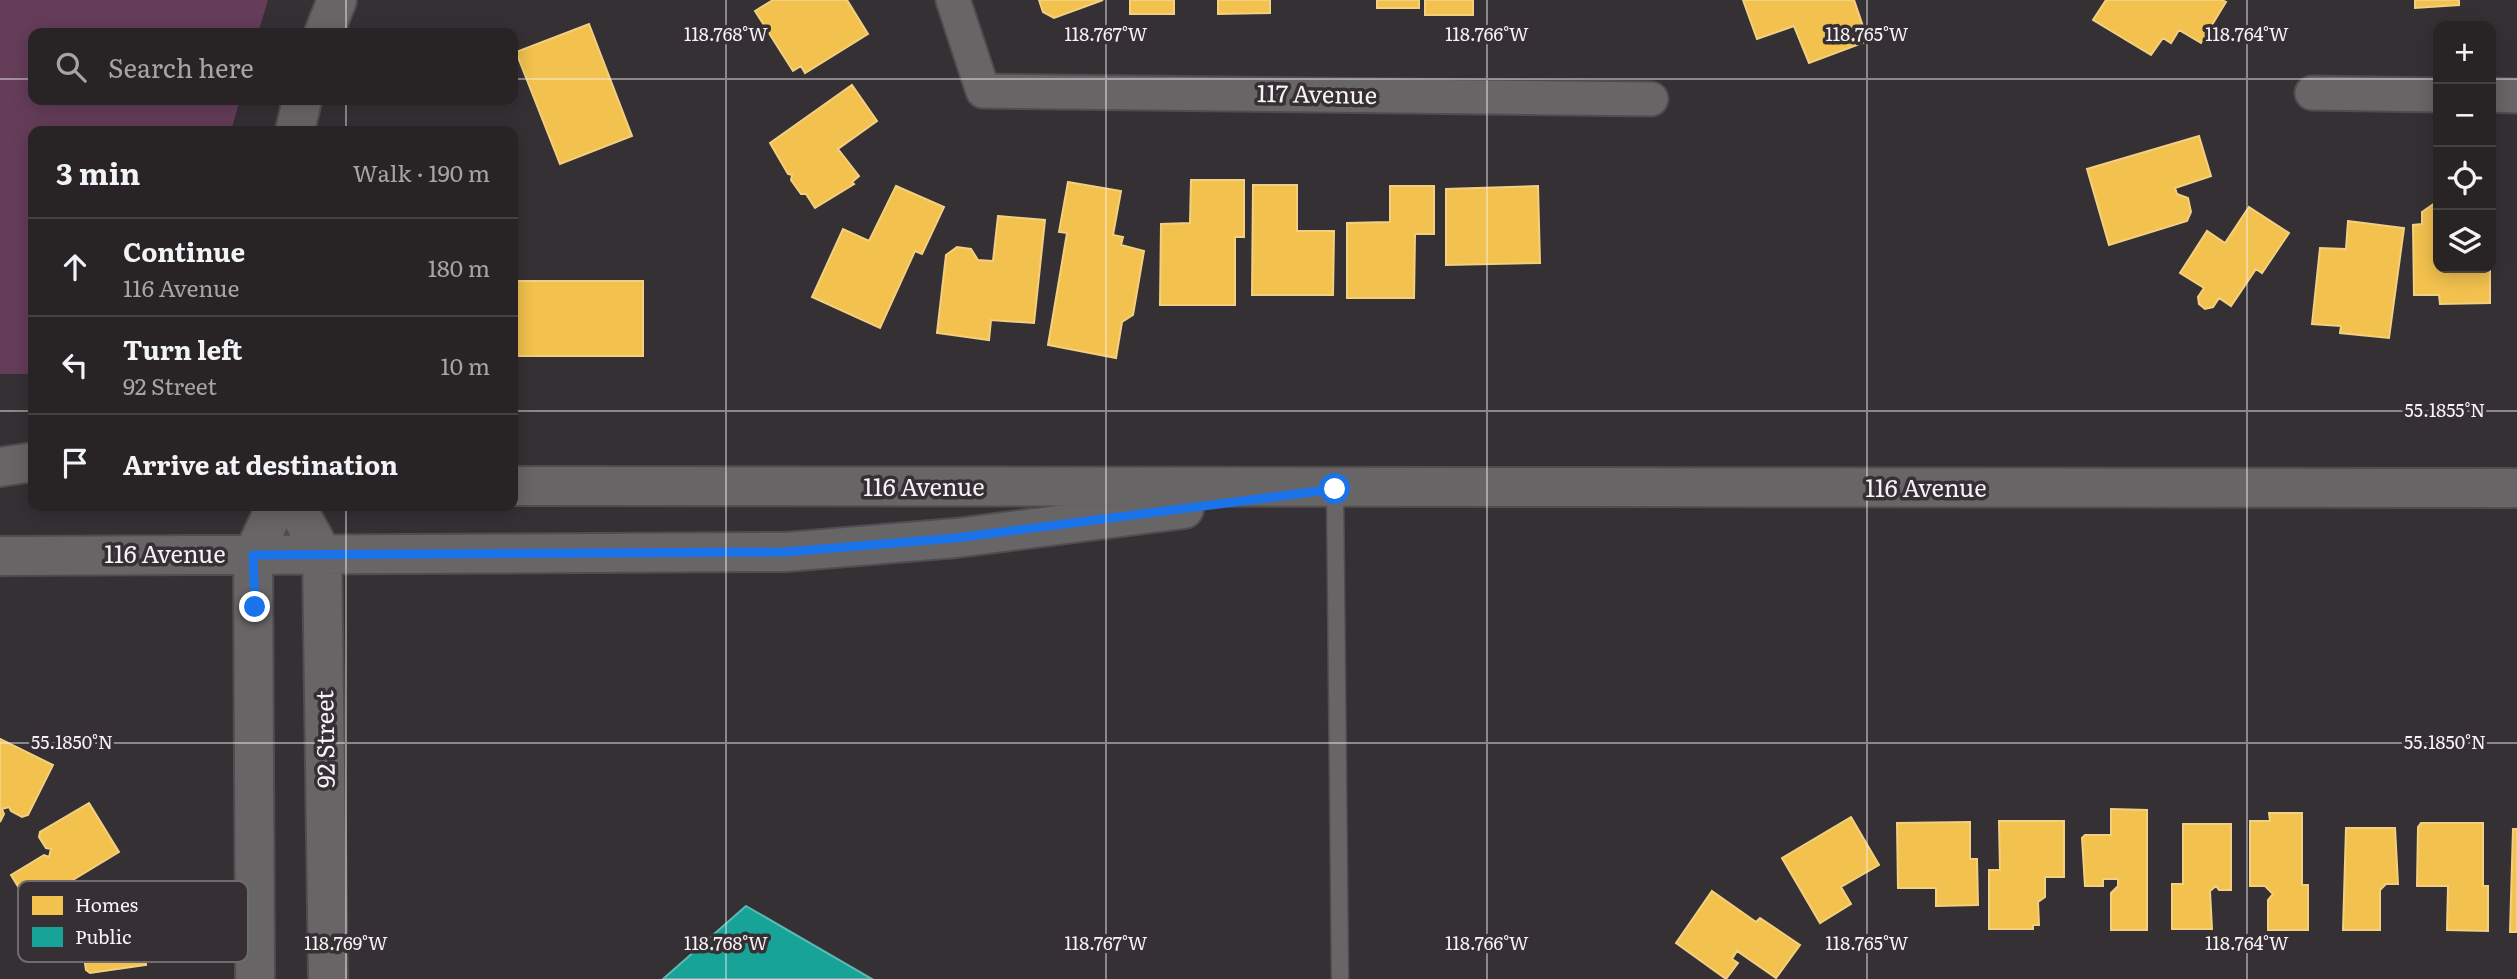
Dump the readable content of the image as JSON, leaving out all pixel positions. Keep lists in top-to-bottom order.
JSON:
{
  "streets": {
    "main road": ["116 Avenue", "92 Street"],
    "street": ["117 Avenue"]
  },
  "crossings": [
    ["116 Avenue", "92 Street"]
  ],
  "legend": ["Homes", "Public"],
  "page": {
    "map_buttons": ["+", "−"],
    "search": "Search here",
    "heading": ["3 min", "Walk · 190 m"],
    "list": [
      ["Continue", "116 Avenue", "180 m"],
      ["Turn left", "92 Street", "10 m"],
      "Arrive at destination"
    ]
  },
  "coordinates": [
    "118.768°W",
    "118.767°W",
    "118.766°W",
    "118.765°W",
    "118.764°W",
    "55.1855°N",
    "55.1850°N",
    "118.769°W"
  ]
}
